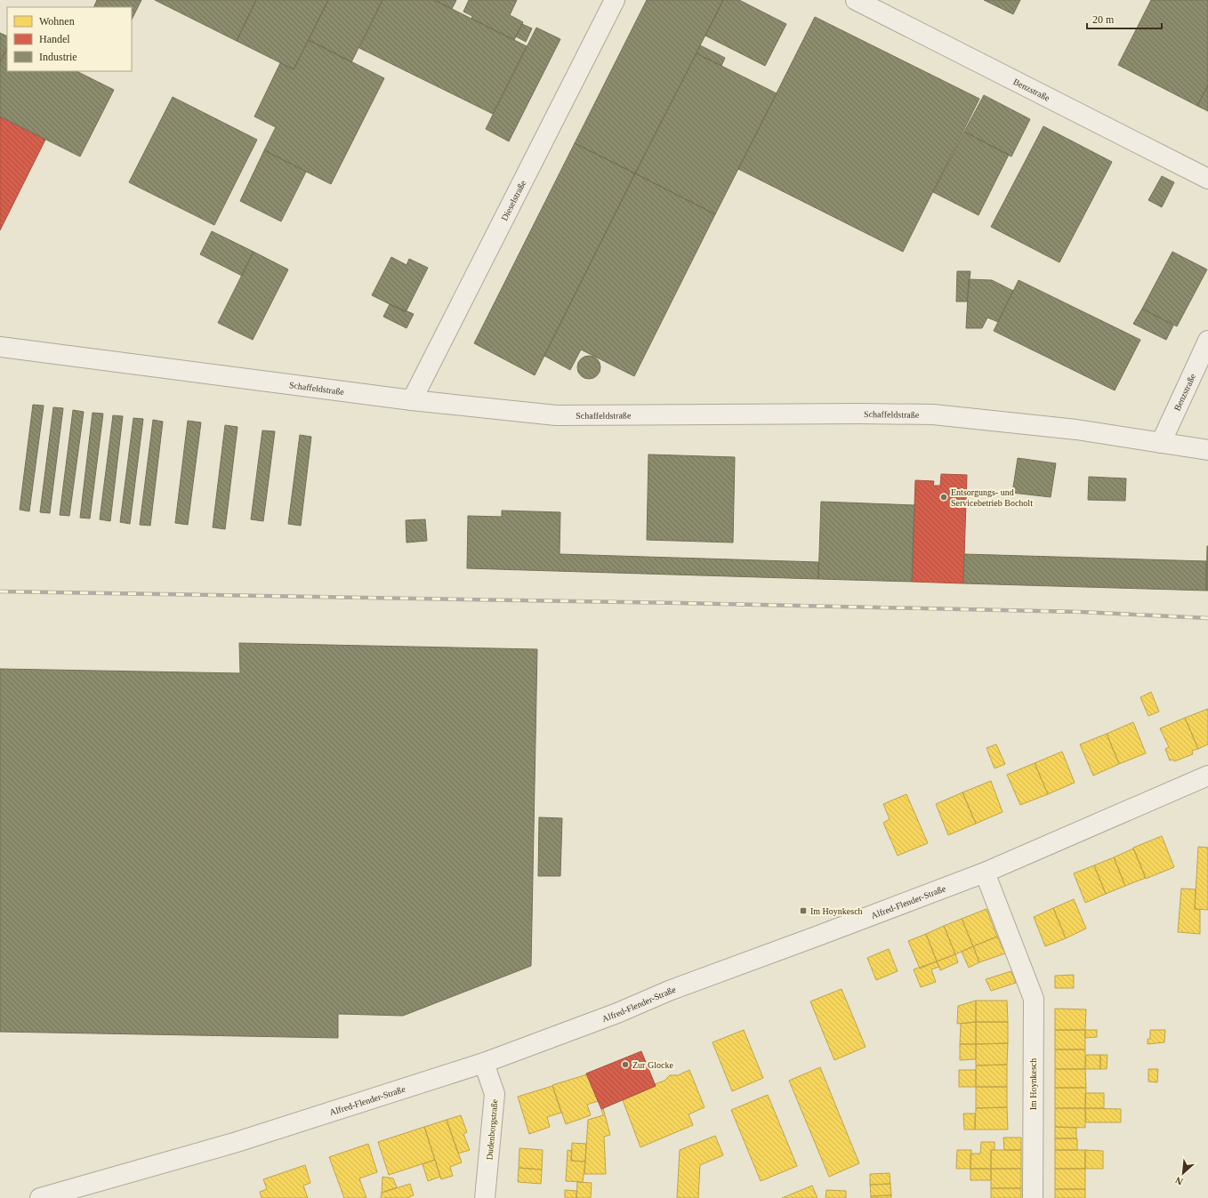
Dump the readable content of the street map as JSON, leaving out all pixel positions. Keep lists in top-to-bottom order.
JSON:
{
  "streets": {
    "street": [
      "Benzstraße",
      "Dieselstraße",
      "Schaffeldstraße",
      "Alfred-Flender-Straße",
      "Im Hoynkesch",
      "Dudenborgstraße"
    ]
  },
  "crossings": [
    ["Benzstraße", "Schaffeldstraße"],
    ["Dieselstraße", "Schaffeldstraße"],
    ["Alfred-Flender-Straße", "Im Hoynkesch"],
    ["Alfred-Flender-Straße", "Dudenborgstraße"]
  ],
  "places": {
    "other": ["Entsorgungs- und Servicebetrieb Bocholt", "Zur Glocke"],
    "transit": ["Im Hoynkesch"]
  },
  "legend": ["Wohnen", "Handel", "Industrie"],
  "scale_bar": "20 m",
  "north": "bottom left"
}
